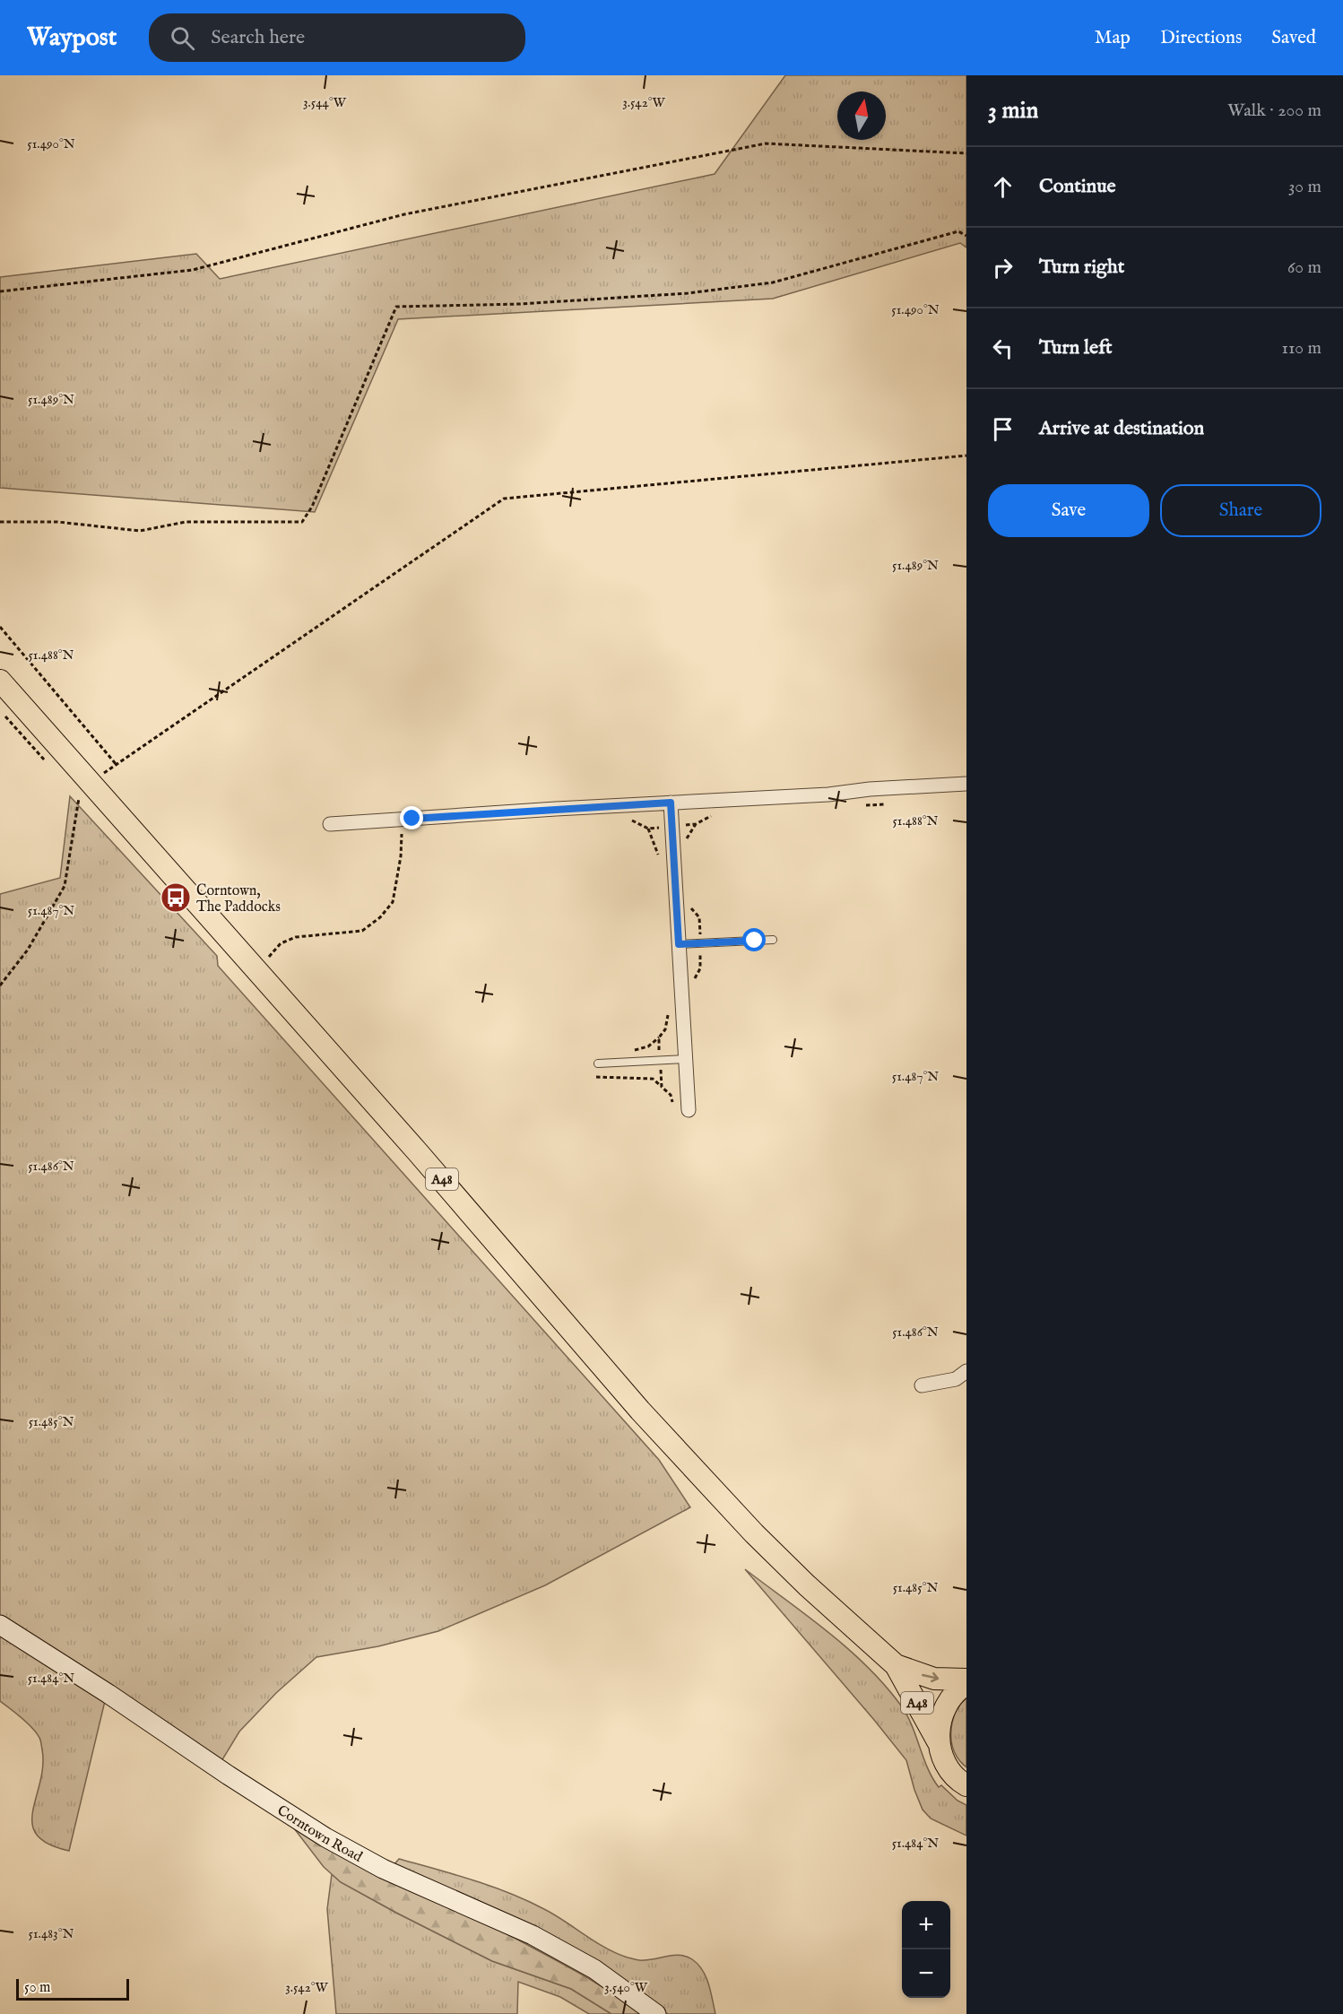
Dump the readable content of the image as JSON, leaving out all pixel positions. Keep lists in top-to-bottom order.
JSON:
{
  "streets": {
    "main road": ["A48", "Corntown Road"]
  },
  "places": {
    "bus stop": ["Corntown, The Paddocks"]
  },
  "scale_bar": "50 m",
  "north": "top",
  "page": {
    "header": "Waypost",
    "search": "Search here",
    "nav": ["Map", "Directions", "Saved"],
    "heading": ["3 min", "Walk · 200 m"],
    "list": [
      ["Continue", "30 m"],
      ["Turn right", "60 m"],
      ["Turn left", "110 m"],
      "Arrive at destination"
    ],
    "buttons": ["Save", "Share"],
    "map_buttons": ["+", "−"],
    "scale": "50 m"
  },
  "coordinates": [
    "3.544°W",
    "3.542°W",
    "51.490°N",
    "51.489°N",
    "51.488°N",
    "51.487°N",
    "51.486°N",
    "51.485°N",
    "51.484°N",
    "51.483°N",
    "3.540°W"
  ]
}
